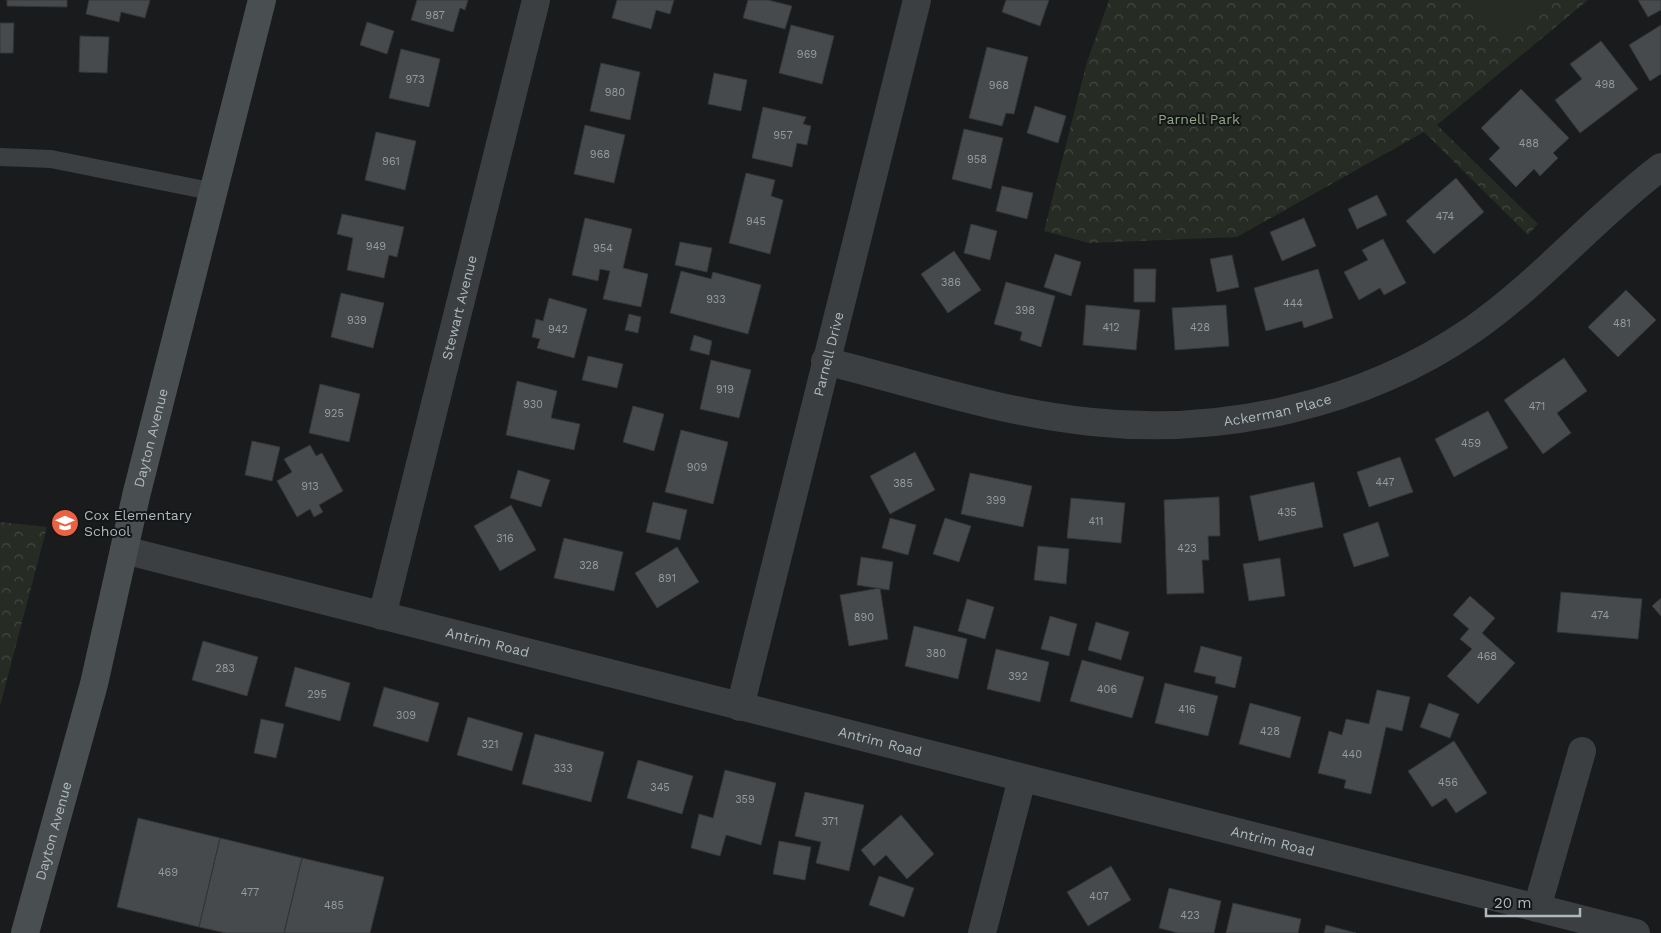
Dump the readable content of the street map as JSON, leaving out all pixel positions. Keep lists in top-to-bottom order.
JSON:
{
  "streets": {
    "main road": ["Dayton Avenue"],
    "street": [
      "Stewart Avenue",
      "Parnell Drive",
      "Ackerman Place",
      "Antrim Road"
    ]
  },
  "crossings": [
    ["Stewart Avenue", "Antrim Road"],
    ["Parnell Drive", "Ackerman Place"],
    ["Parnell Drive", "Antrim Road"],
    ["Dayton Avenue", "Antrim Road"]
  ],
  "parks": ["Parnell Park"],
  "places": {
    "school or university": ["Cox Elementary School"]
  },
  "house_numbers": [
    "987",
    "969",
    "973",
    "498",
    "968",
    "980",
    "957",
    "488",
    "968",
    "958",
    "961",
    "474",
    "945",
    "949",
    "954",
    "386",
    "933",
    "444",
    "398",
    "939",
    "481",
    "412",
    "428",
    "942",
    "919",
    "930",
    "471",
    "925",
    "459",
    "909",
    "447",
    "385",
    "913",
    "399",
    "435",
    "411",
    "316",
    "423",
    "328",
    "891",
    "474",
    "890",
    "380",
    "468",
    "283",
    "392",
    "406",
    "295",
    "416",
    "309",
    "428",
    "321",
    "440",
    "333",
    "456",
    "345",
    "359",
    "371",
    "469",
    "477",
    "407",
    "485",
    "423"
  ],
  "scale_bar": "20 m"
}
